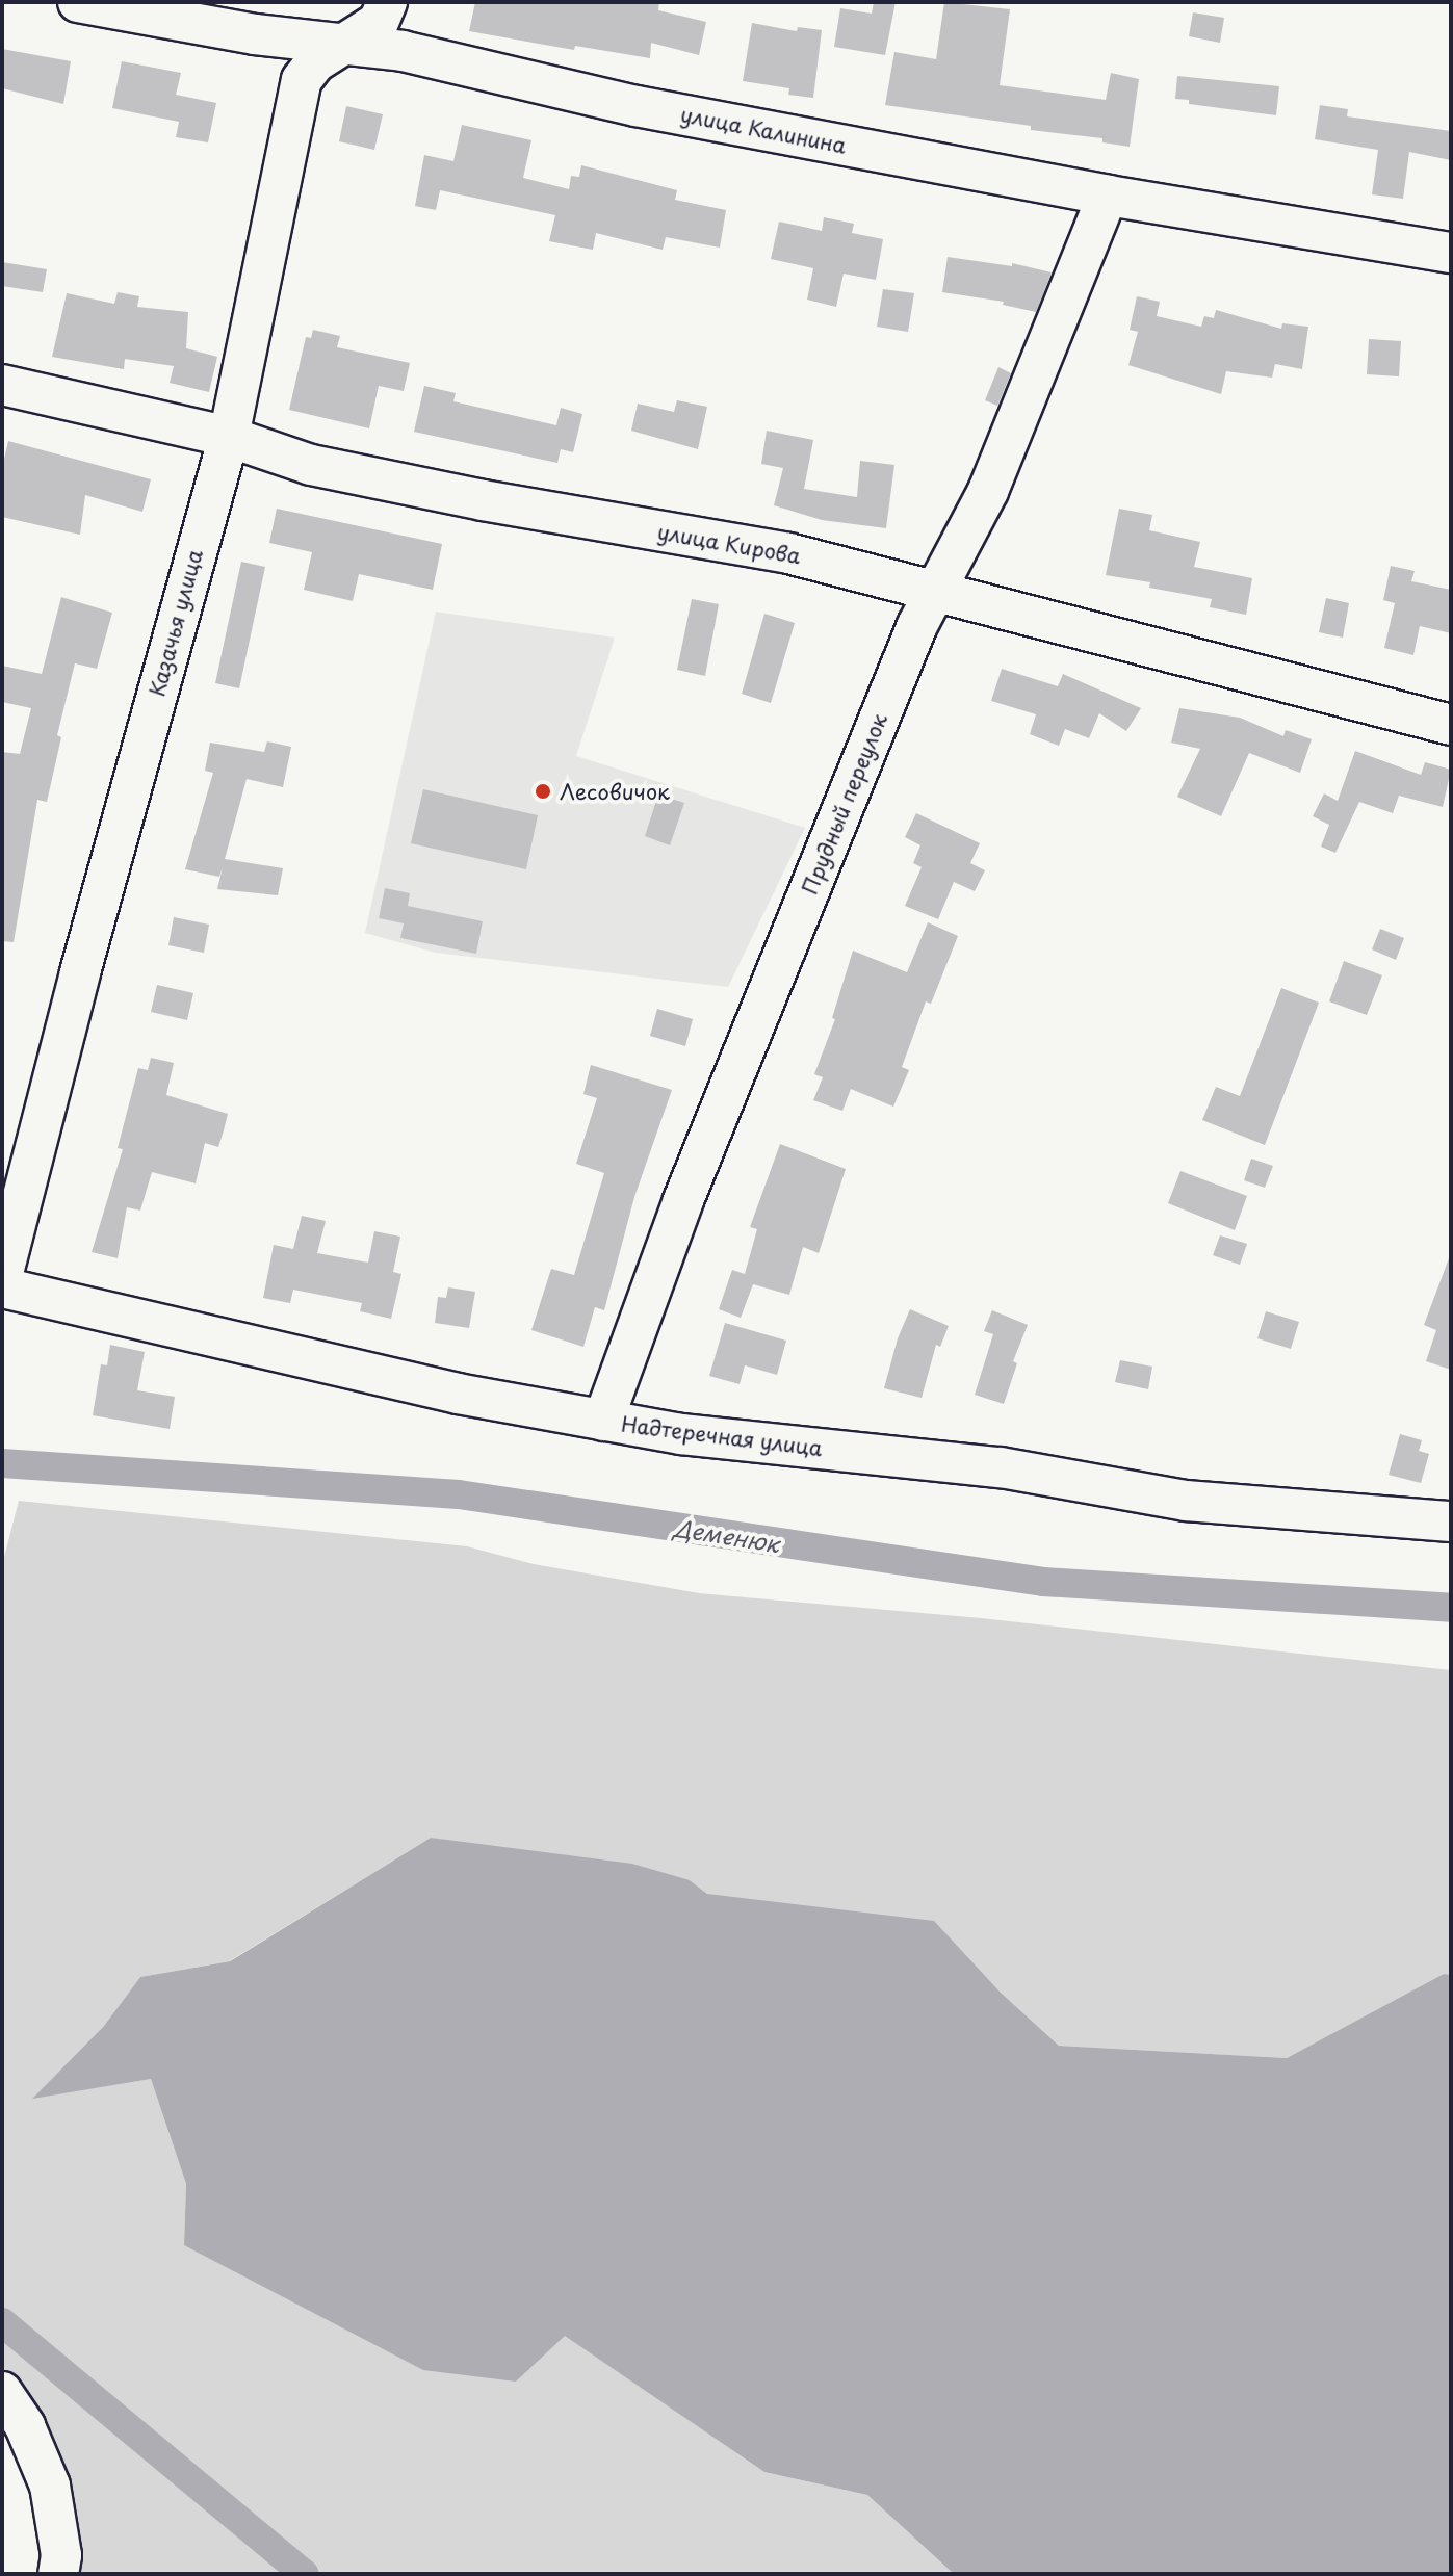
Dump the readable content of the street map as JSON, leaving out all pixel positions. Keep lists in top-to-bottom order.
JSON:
{
  "streets": {
    "street": [
      "улица Калинина",
      "улица Кирова",
      "Казачья улица",
      "Прудный переулок",
      "Надтеречная улица"
    ]
  },
  "crossings": [
    ["улица Калинина", "Казачья улица"],
    ["улица Калинина", "Прудный переулок"],
    ["улица Кирова", "Казачья улица"],
    ["улица Кирова", "Прудный переулок"],
    ["Прудный переулок", "Надтеречная улица"]
  ],
  "water": ["Деменюк"],
  "places": ["Лесовичок"]
}
